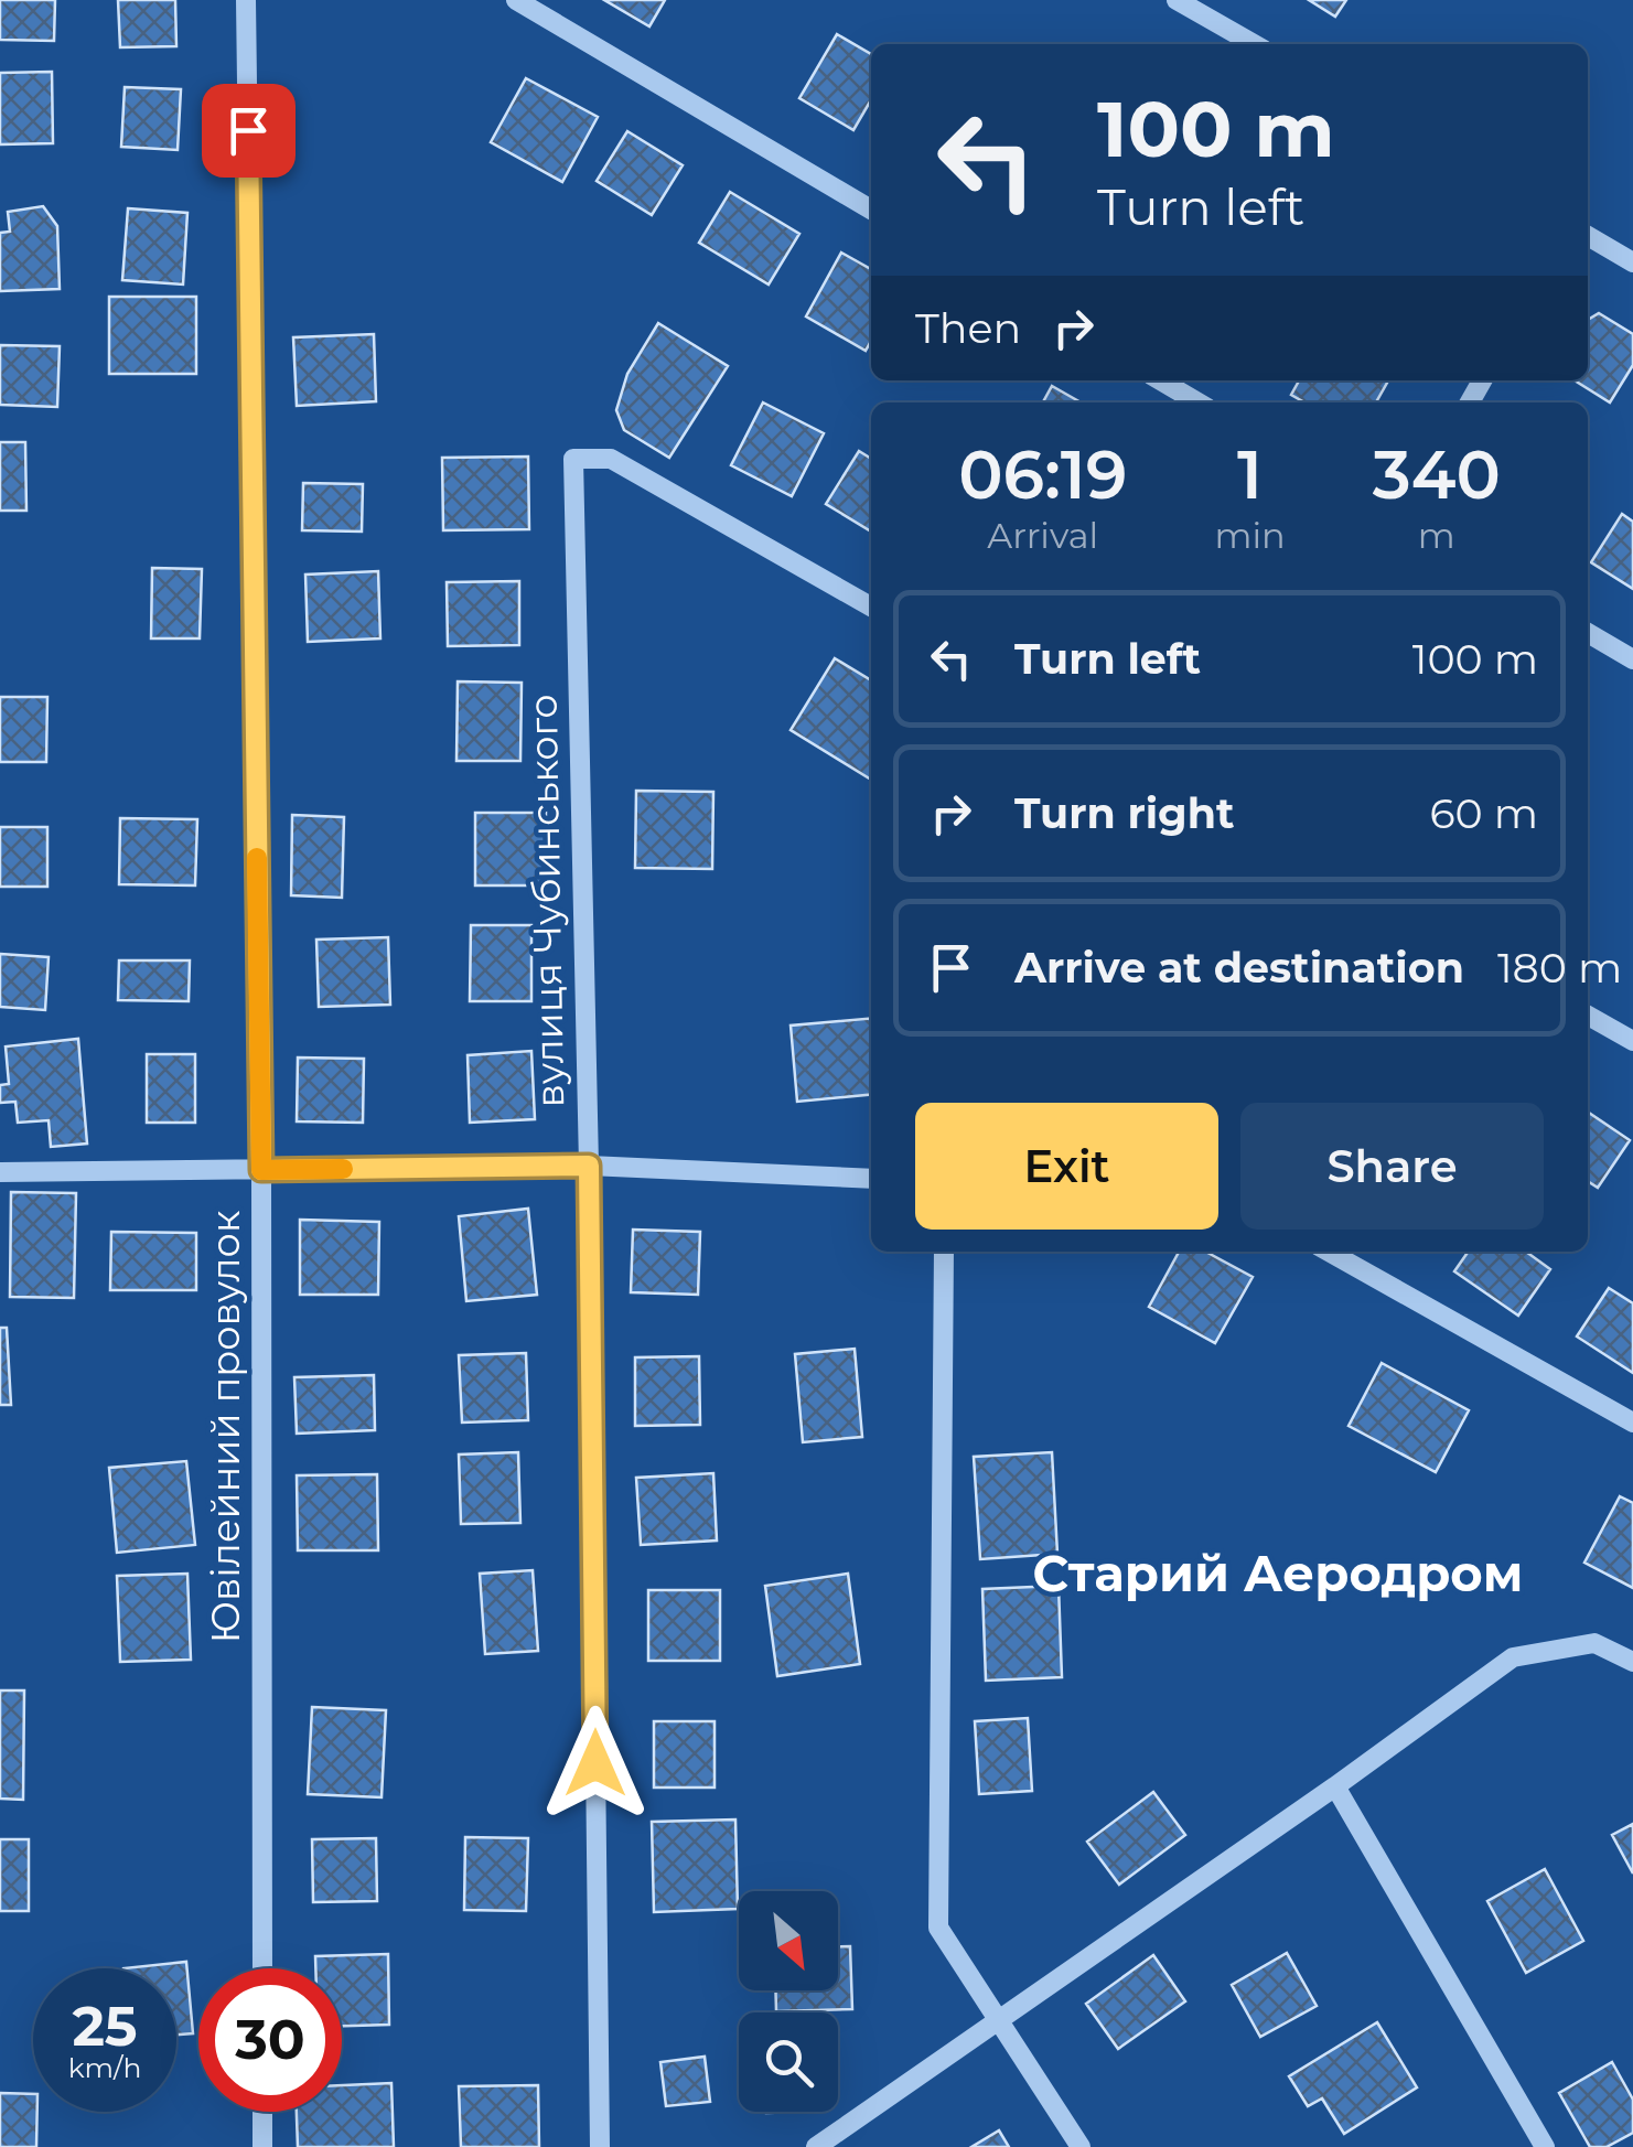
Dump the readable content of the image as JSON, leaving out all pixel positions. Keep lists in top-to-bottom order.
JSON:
{
  "streets": {
    "street": ["вулиця Чубинського", "Ювілейний провулок"]
  },
  "districts": ["Старий Аеродром"],
  "north": "bottom right",
  "page": {
    "turn": ["100 m", "Turn left"],
    "then": "Then",
    "eta": [
      "06:19",
      "Arrival",
      "1",
      "min",
      "340",
      "m"
    ],
    "list": [
      {
        "name": "Turn left",
        "value": "100 m"
      },
      {
        "name": "Turn right",
        "value": "60 m"
      },
      {
        "name": "Arrive at destination",
        "value": "180 m"
      }
    ],
    "buttons": ["Exit", "Share"],
    "speed": "25 km/h",
    "limit": "30"
  }
}
